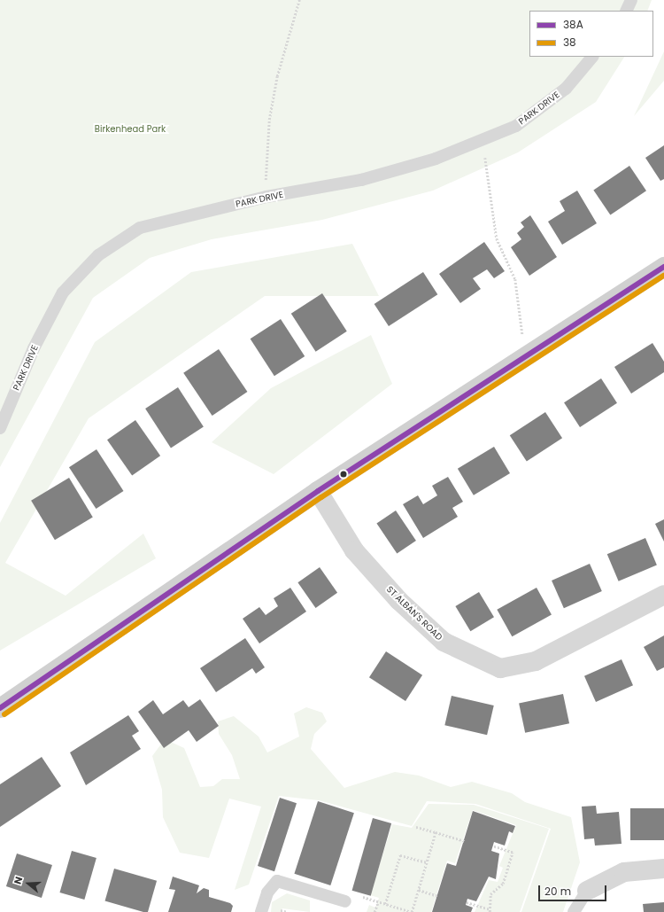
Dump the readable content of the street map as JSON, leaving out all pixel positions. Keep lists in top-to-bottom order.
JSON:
{
  "streets": {
    "street": ["ST ALBAN'S ROAD"],
    "lane": ["PARK DRIVE"]
  },
  "parks": ["Birkenhead Park"],
  "lines": ["transit line 38A", "transit line 38"],
  "legend": ["38A", "38"],
  "scale_bar": "20 m",
  "north": "left"
}
